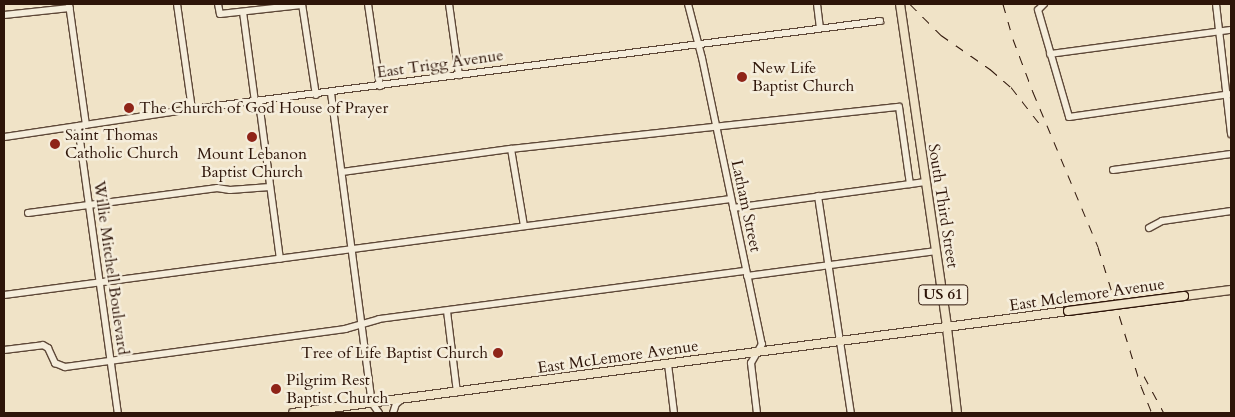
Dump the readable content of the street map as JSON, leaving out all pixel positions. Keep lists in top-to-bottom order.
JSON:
{
  "streets": {
    "main road": [
      "South Third Street",
      "US 61",
      "East Mclemore Avenue",
      "East McLemore Avenue"
    ],
    "street": ["East Trigg Avenue", "Latham Street", "Willie Mitchell Boulevard"]
  },
  "crossings": [
    ["East Trigg Avenue", "Latham Street"],
    ["East Trigg Avenue", "Willie Mitchell Boulevard"],
    ["Latham Street", "East McLemore Avenue"],
    ["South Third Street", "East Mclemore Avenue"],
    ["South Third Street", "East McLemore Avenue"],
    ["East Mclemore Avenue", "East McLemore Avenue"]
  ],
  "places": [
    "New Life Baptist Church",
    "The Church of God House of Prayer",
    "Mount Lebanon Baptist Church",
    "Saint Thomas Catholic Church",
    "Tree of Life Baptist Church",
    "Pilgrim Rest Baptist Church"
  ]
}
